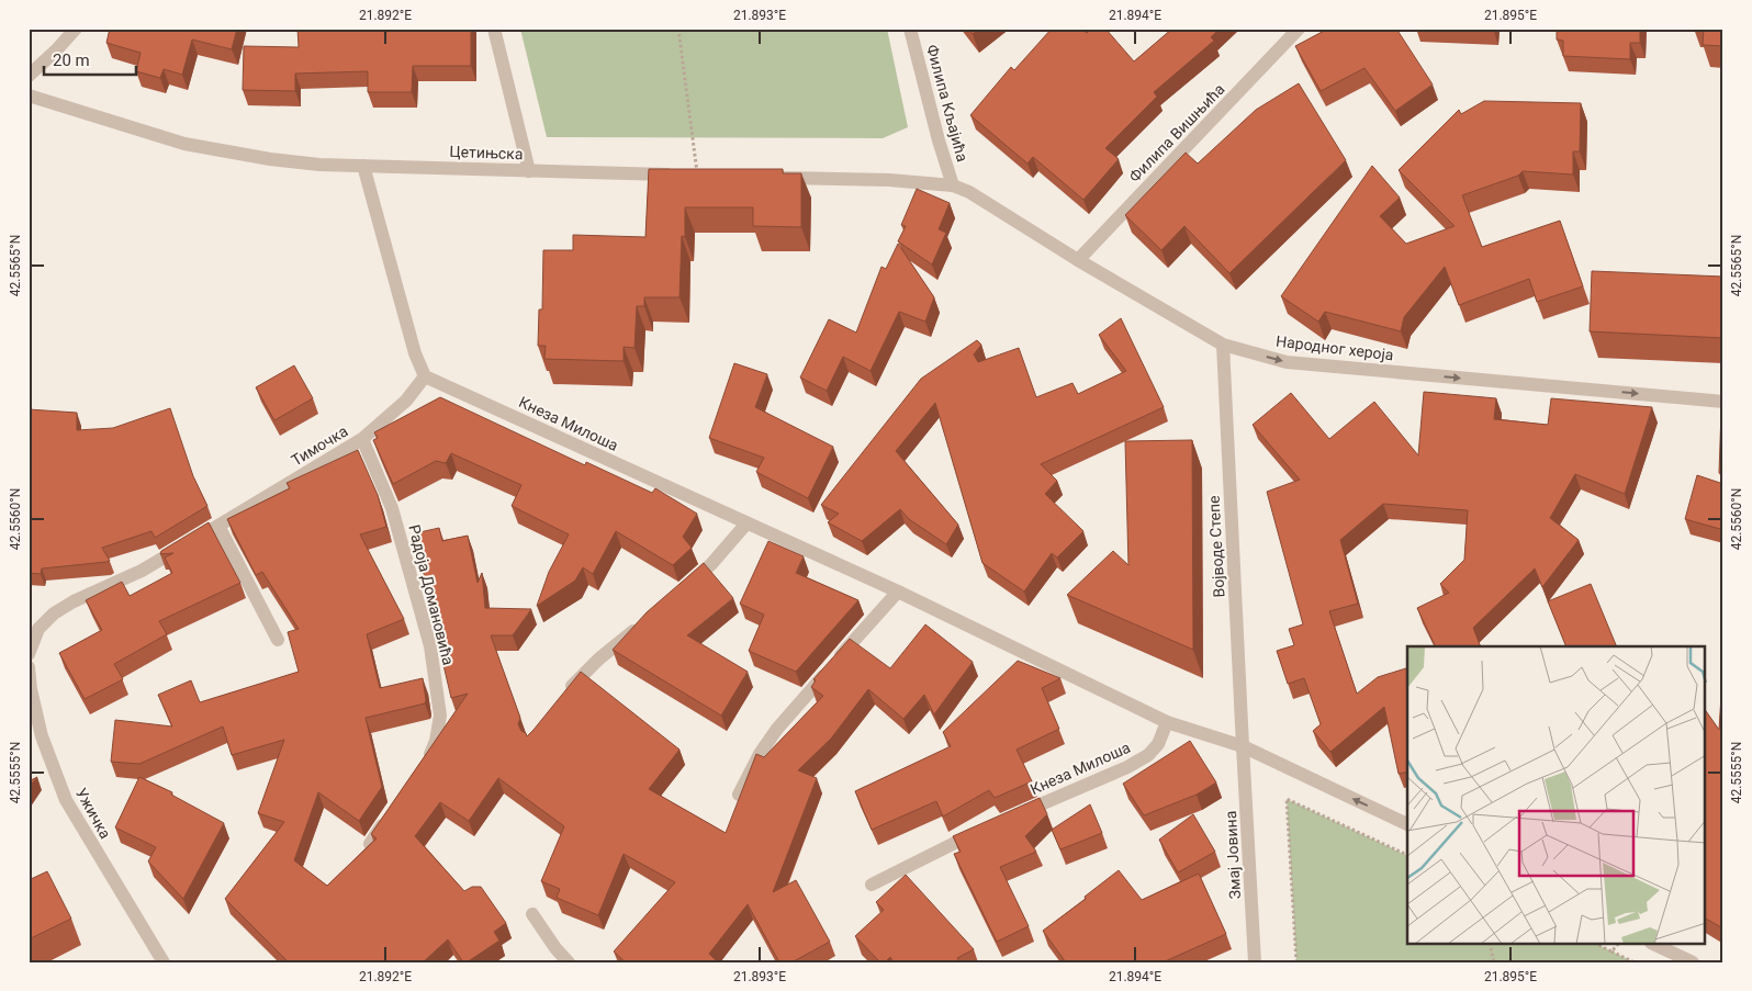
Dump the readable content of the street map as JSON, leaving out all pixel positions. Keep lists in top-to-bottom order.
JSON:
{
  "streets": {
    "street": [
      "Филипа Кљајића",
      "Филипа Вишњића",
      "Цетињска",
      "Народног хероја",
      "Кнеза Милоша",
      "Тимочка",
      "Војводе Степе",
      "Радоја Домановића",
      "Ужичка",
      "Змај Јовина"
    ]
  },
  "crossings": [
    ["Филипа Кљајића", "Народног хероја"],
    ["Филипа Вишњића", "Народног хероја"],
    ["Народног хероја", "Војводе Степе"],
    ["Кнеза Милоша", "Тимочка"],
    ["Кнеза Милоша", "Војводе Степе"],
    ["Кнеза Милоша", "Змај Јовина"],
    ["Тимочка", "Радоја Домановића"],
    ["Војводе Степе", "Змај Јовина"]
  ],
  "one_way": ["Народног хероја"],
  "scale_bar": "20 m",
  "coordinates": [
    "21.892°E",
    "21.893°E",
    "21.894°E",
    "21.895°E",
    "42.5565°N",
    "42.5560°N",
    "42.5555°N"
  ]
}
